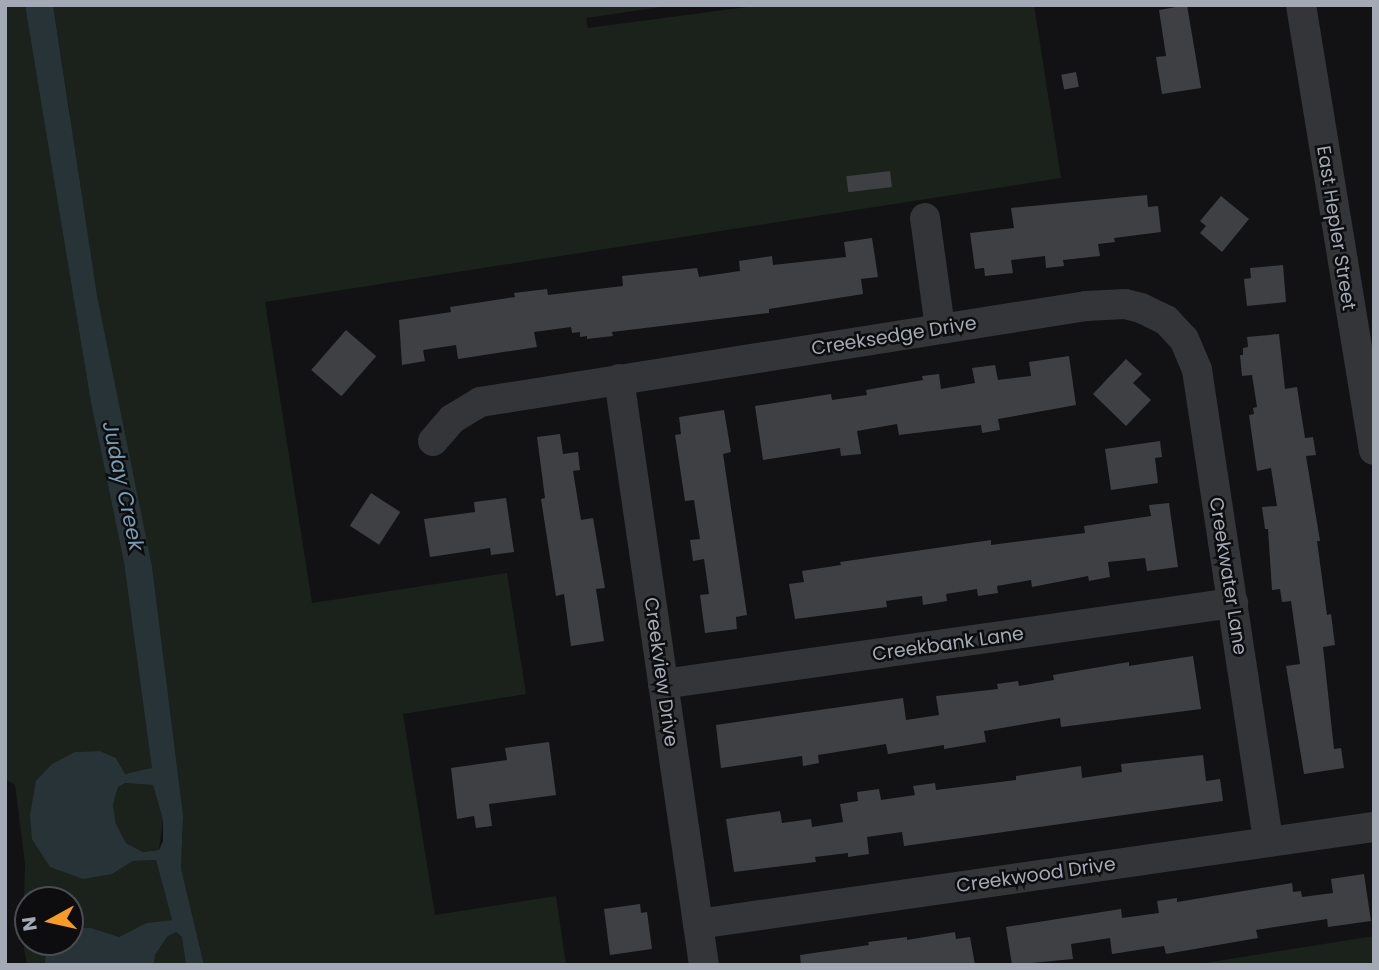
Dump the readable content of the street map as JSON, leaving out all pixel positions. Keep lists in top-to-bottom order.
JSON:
{
  "streets": {
    "street": [
      "East Hepler Street",
      "Creeksedge Drive",
      "Creekwater Lane",
      "Creekbank Lane",
      "Creekview Drive",
      "Creekwood Drive"
    ]
  },
  "crossings": [
    ["Creeksedge Drive", "Creekwater Lane"],
    ["Creeksedge Drive", "Creekview Drive"],
    ["Creekwater Lane", "Creekbank Lane"],
    ["Creekwater Lane", "Creekwood Drive"],
    ["Creekbank Lane", "Creekview Drive"],
    ["Creekview Drive", "Creekwood Drive"]
  ],
  "water": ["Juday Creek"],
  "north": "left"
}
